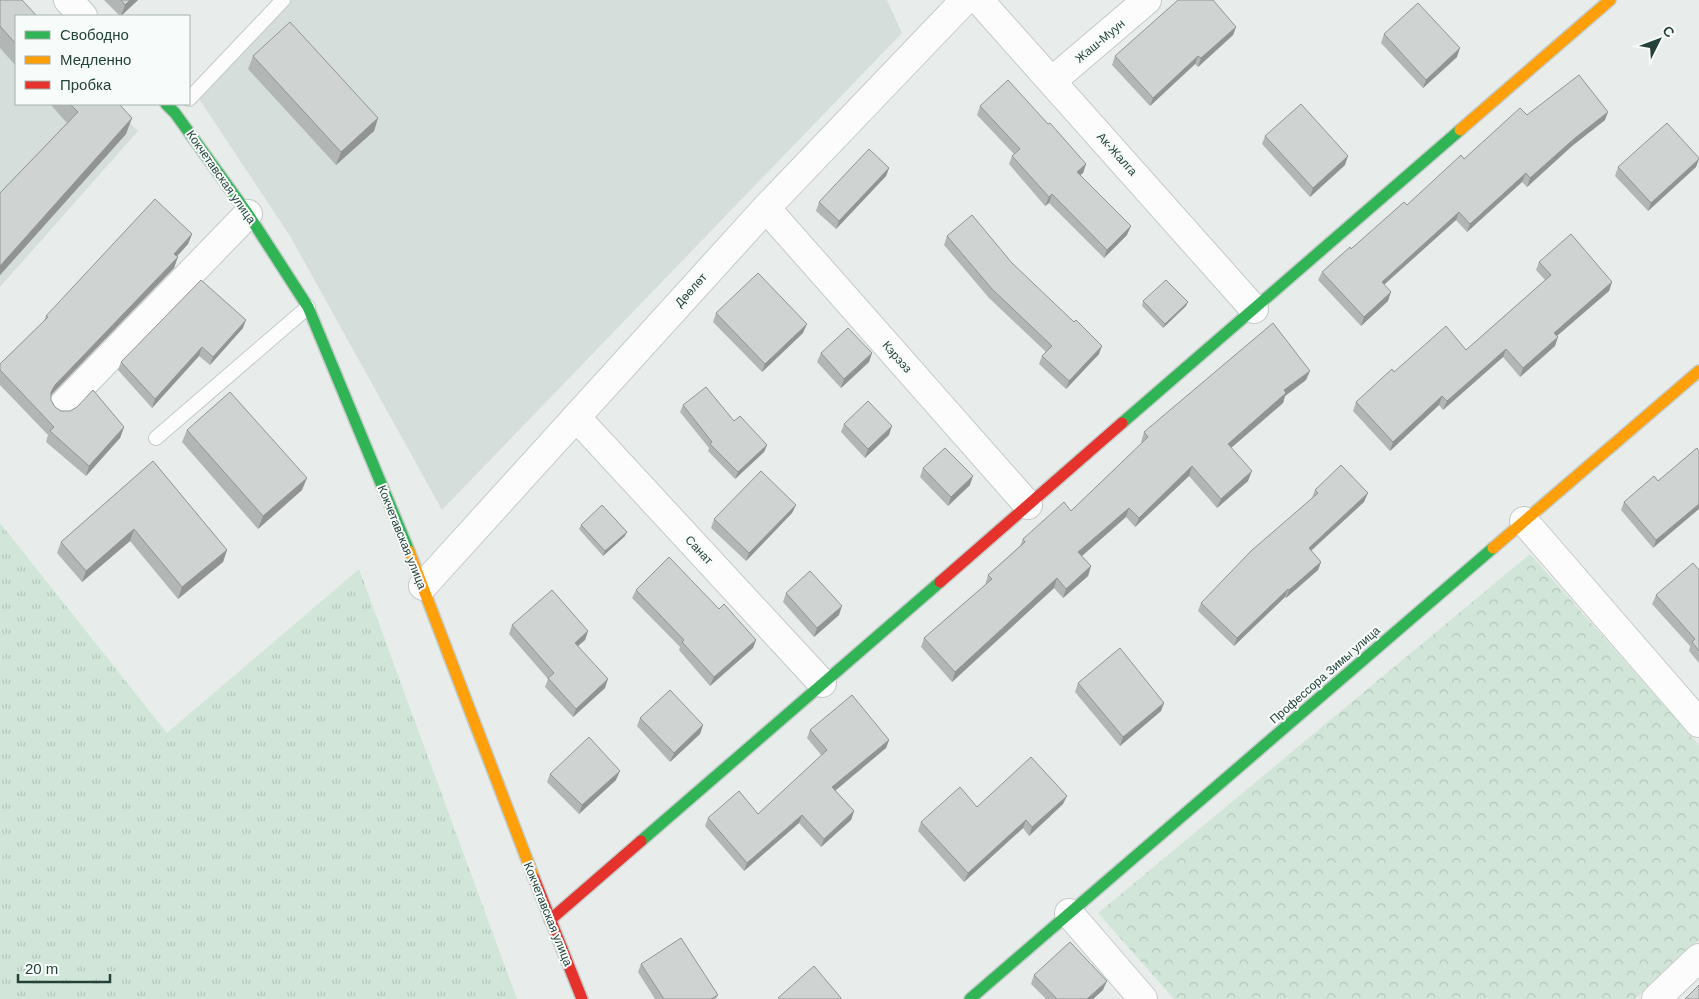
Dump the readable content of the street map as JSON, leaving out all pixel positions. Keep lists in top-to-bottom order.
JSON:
{
  "streets": {
    "street": [
      "Жаш-Муун",
      "Ак-Жалга",
      "Кокчетавская улица",
      "Дөөлөт",
      "Кэрээз",
      "Санат",
      "Профессора Зимы улица"
    ]
  },
  "crossings": [
    ["Жаш-Муун", "Ак-Жалга"],
    ["Кокчетавская улица", "Дөөлөт"],
    ["Дөөлөт", "Кэрээз"],
    ["Дөөлөт", "Санат"]
  ],
  "legend": ["Свободно", "Медленно", "Пробка"],
  "scale_bar": "20 m",
  "north": "top right"
}
